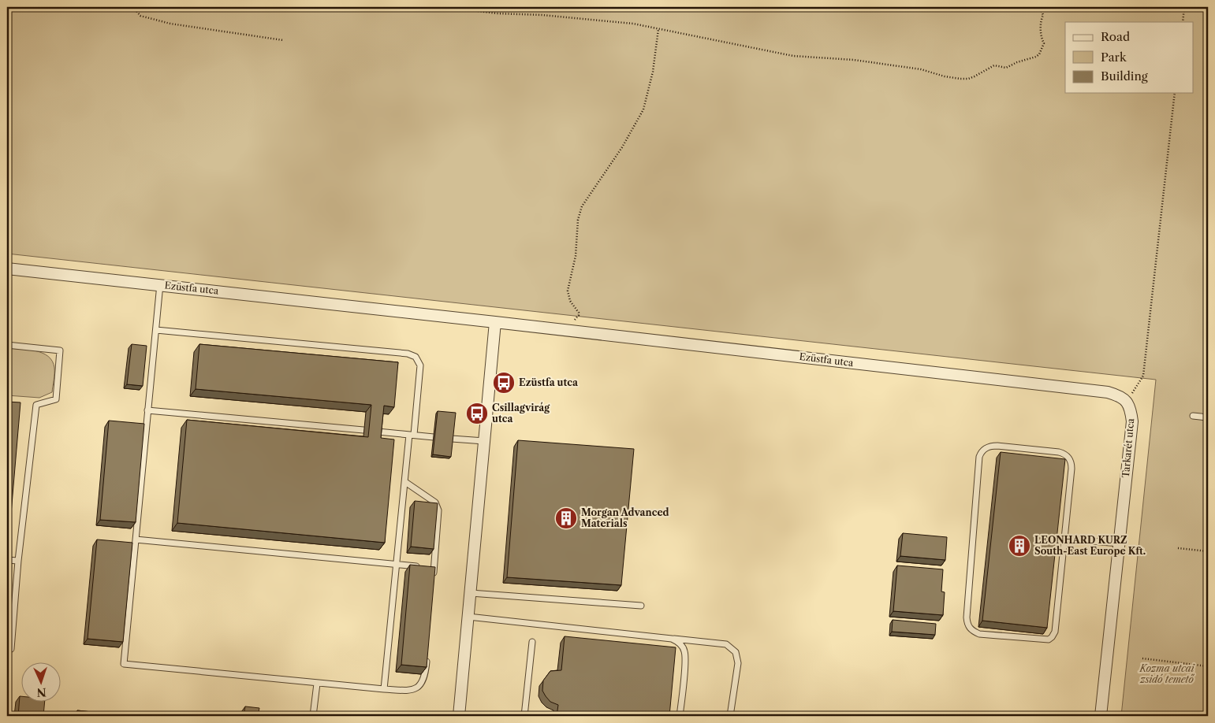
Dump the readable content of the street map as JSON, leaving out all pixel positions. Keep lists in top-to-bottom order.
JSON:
{
  "streets": {
    "street": ["Ezüstfa utca", "Tarkarét utca"]
  },
  "crossings": [
    ["Ezüstfa utca", "Tarkarét utca"]
  ],
  "parks": ["Kozma utcai zsidó temető"],
  "places": {
    "bus stop": ["Ezüstfa utca", "Csillagvirág utca"],
    "building": ["Morgan Advanced Materials", "LEONHARD KURZ South-East Europe Kft."]
  },
  "legend": ["Road", "Park", "Building"],
  "north": "bottom"
}
